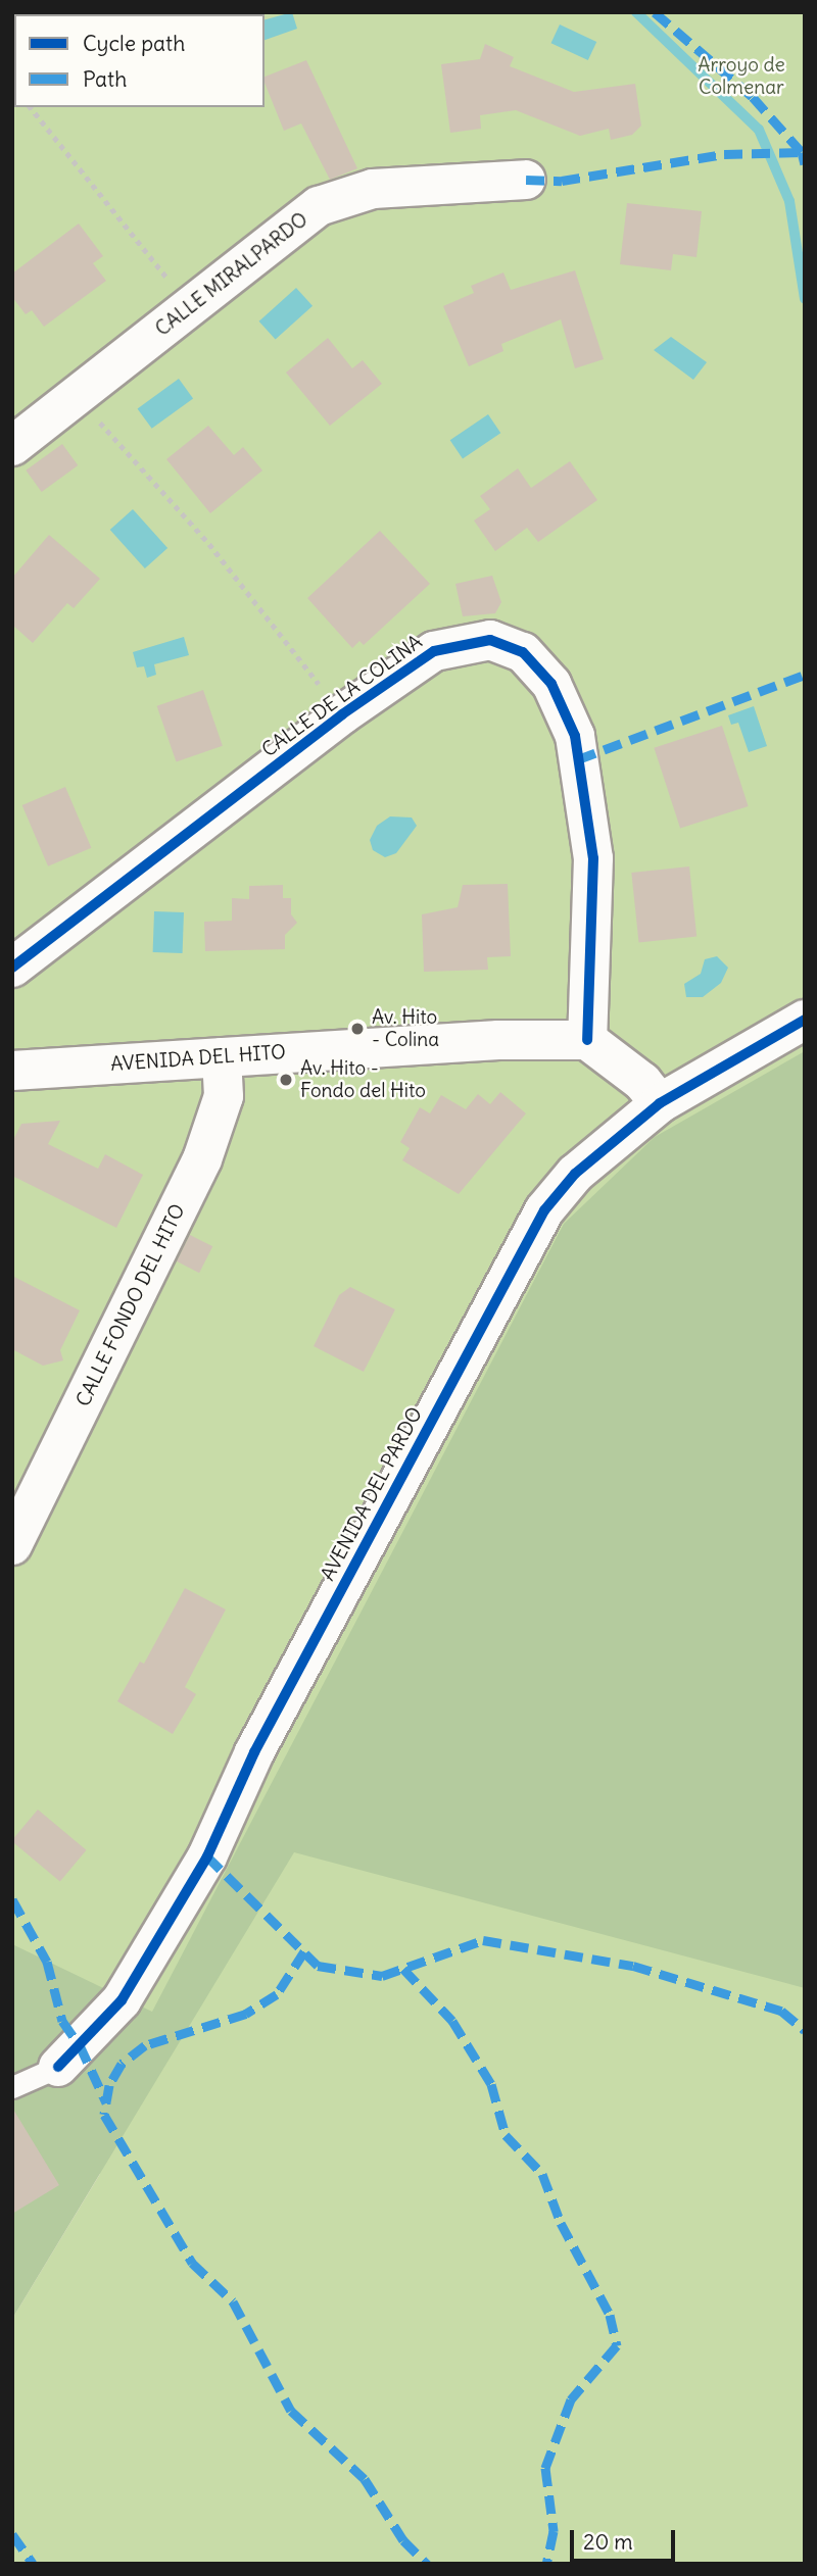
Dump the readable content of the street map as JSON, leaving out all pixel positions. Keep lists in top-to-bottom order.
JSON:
{
  "streets": {
    "street": [
      "CALLE MIRALPARDO",
      "CALLE DE LA COLINA",
      "AVENIDA DEL HITO",
      "CALLE FONDO DEL HITO",
      "AVENIDA DEL PARDO"
    ]
  },
  "crossings": [
    ["CALLE DE LA COLINA", "AVENIDA DEL HITO"],
    ["AVENIDA DEL HITO", "CALLE FONDO DEL HITO"]
  ],
  "parks": ["Arroyo de Colmenar"],
  "places": ["Av. Hito - Colina", "Av. Hito - Fondo del Hito"],
  "legend": ["Cycle path", "Path"],
  "scale_bar": "20 m"
}
